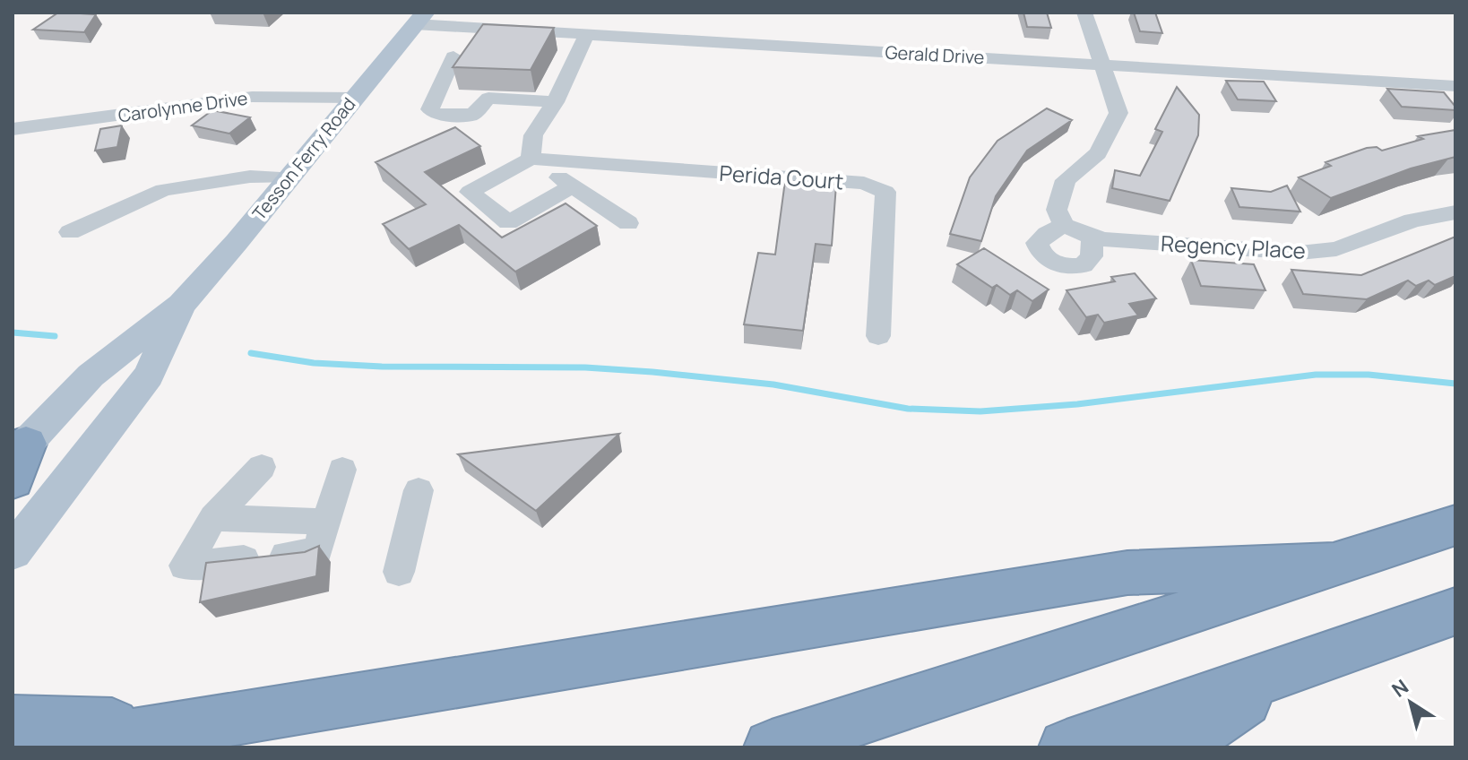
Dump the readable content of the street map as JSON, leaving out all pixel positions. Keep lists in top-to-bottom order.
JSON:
{
  "streets": {
    "main road": ["Tesson Ferry Road"],
    "street": [
      "Gerald Drive",
      "Carolynne Drive",
      "Perida Court",
      "Regency Place"
    ]
  },
  "crossings": [
    ["Gerald Drive", "Tesson Ferry Road"],
    ["Carolynne Drive", "Tesson Ferry Road"]
  ],
  "north": "top left"
}
